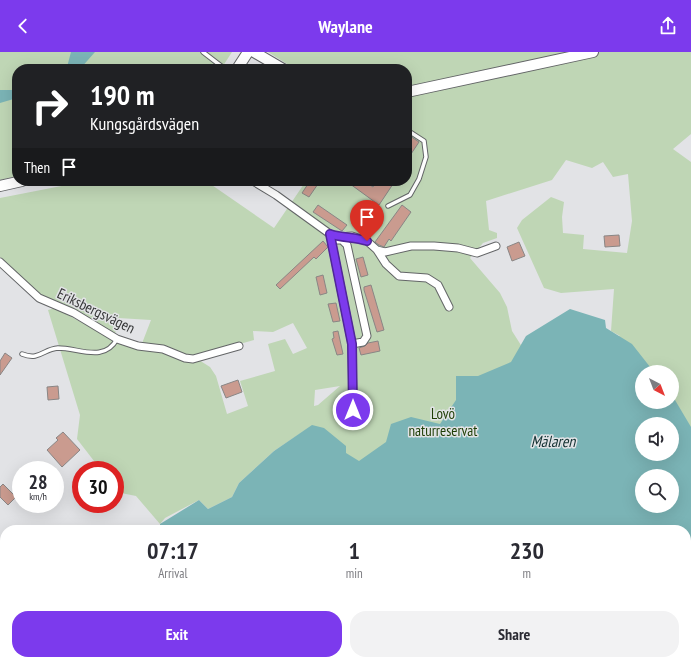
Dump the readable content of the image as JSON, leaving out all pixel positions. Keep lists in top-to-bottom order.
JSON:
{
  "streets": {
    "street": ["Eriksbergsvägen"]
  },
  "water": ["Mälaren"],
  "parks": ["Lovö naturreservat"],
  "north": "bottom right",
  "page": {
    "header": "Waylane",
    "turn": ["190 m", "Kungsgårdsvägen"],
    "then": "Then",
    "speed": "28 km/h",
    "limit": "30",
    "eta": [
      "07:17",
      "Arrival",
      "1",
      "min",
      "230",
      "m"
    ],
    "buttons": ["Exit", "Share"]
  }
}
